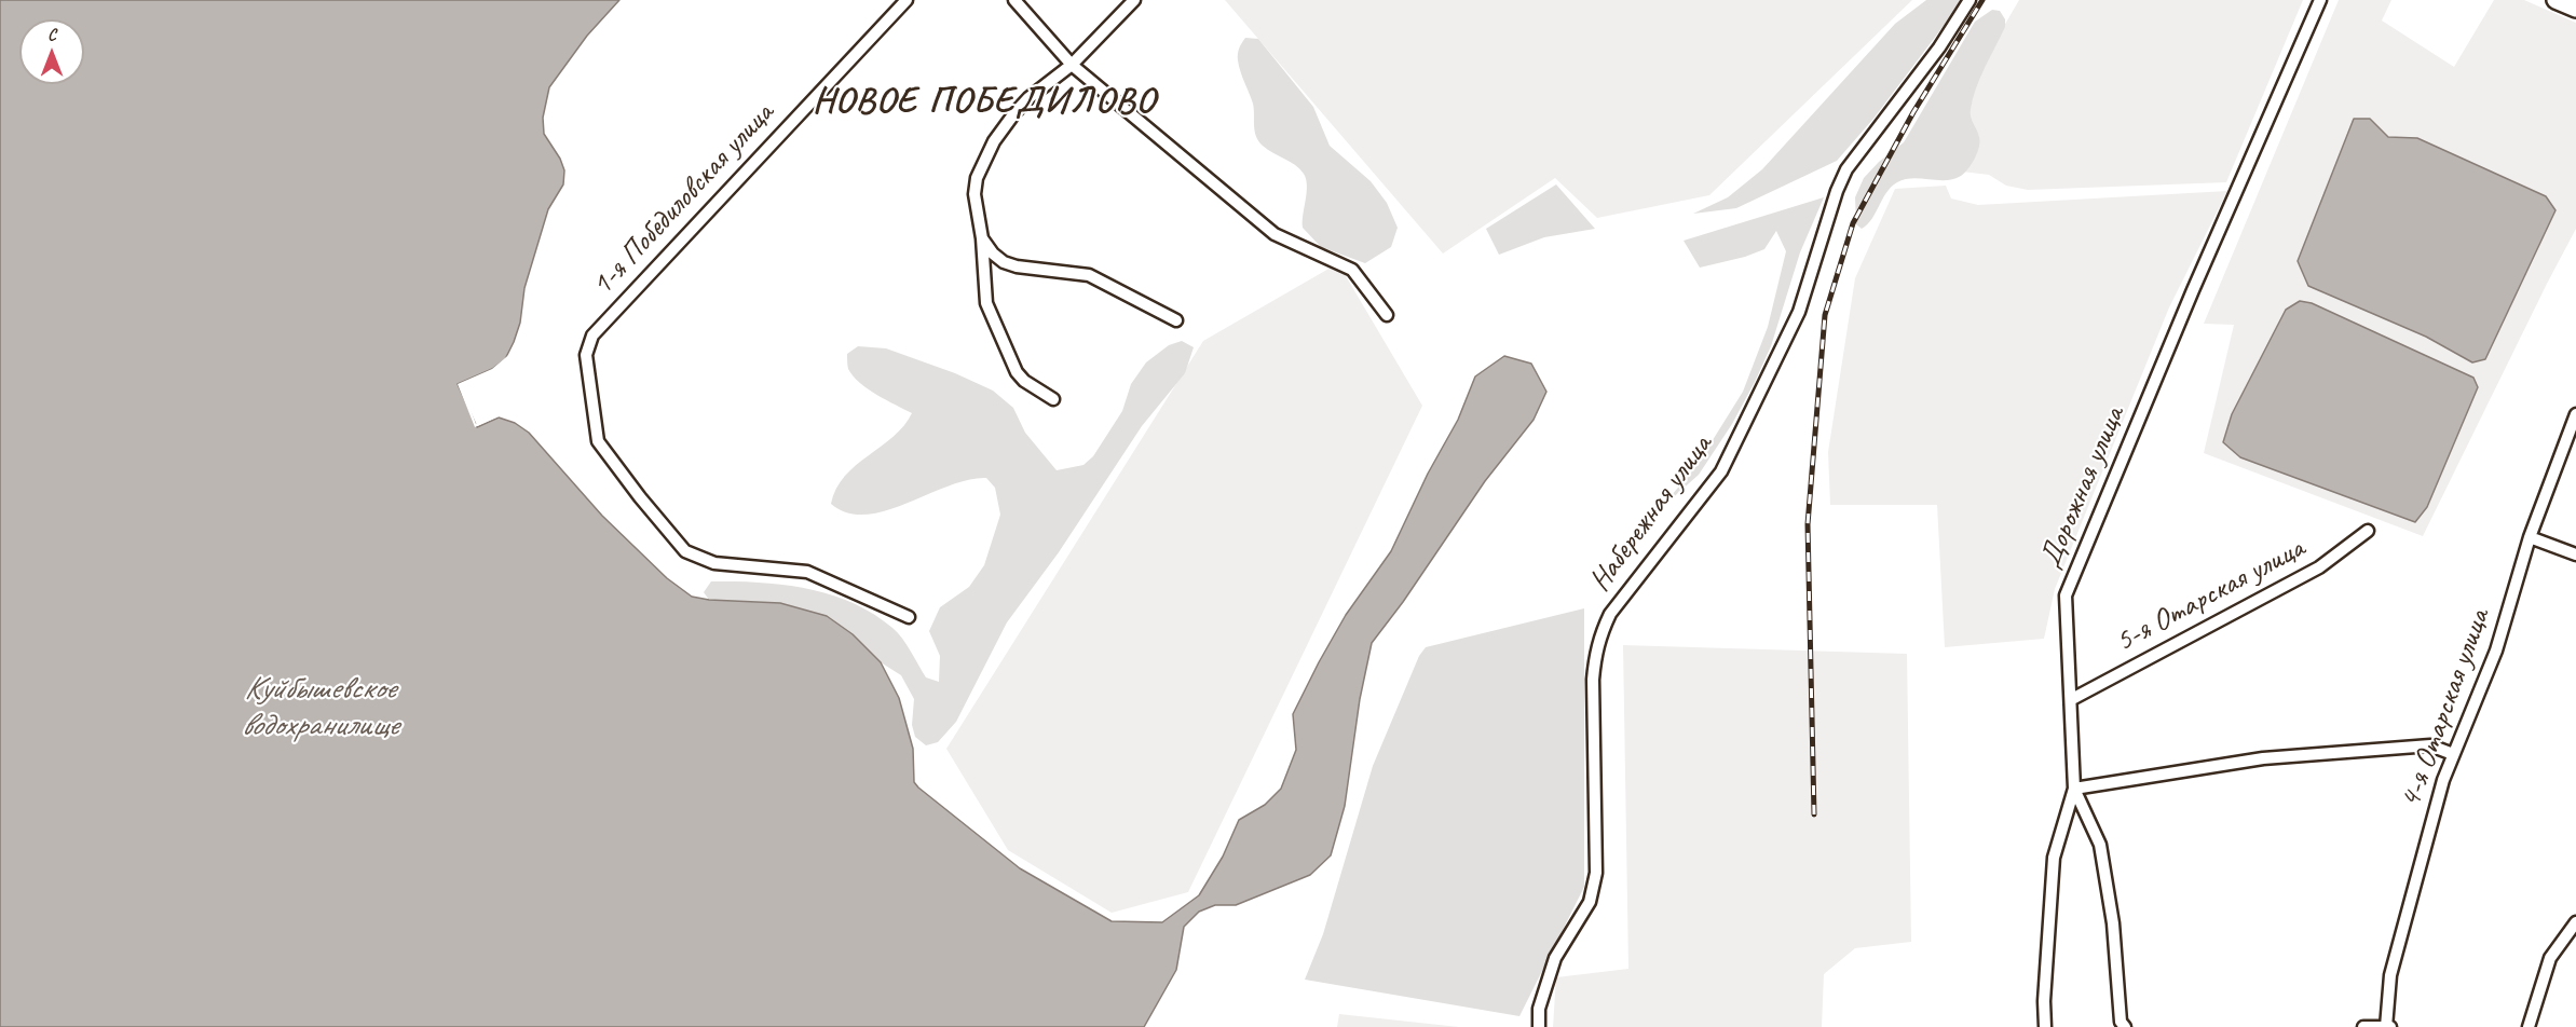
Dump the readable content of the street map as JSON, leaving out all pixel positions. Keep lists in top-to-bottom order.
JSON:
{
  "streets": {
    "street": [
      "1-я Победиловская улица",
      "Дорожная улица",
      "Набережная улица",
      "5-я Отарская улица",
      "4-я Отарская улица"
    ]
  },
  "crossings": [
    ["Дорожная улица", "5-я Отарская улица"]
  ],
  "districts": ["НОВОЕ ПОБЕДИЛОВО"],
  "water": ["Куйбышевское водохранилище"],
  "north": "top"
}
